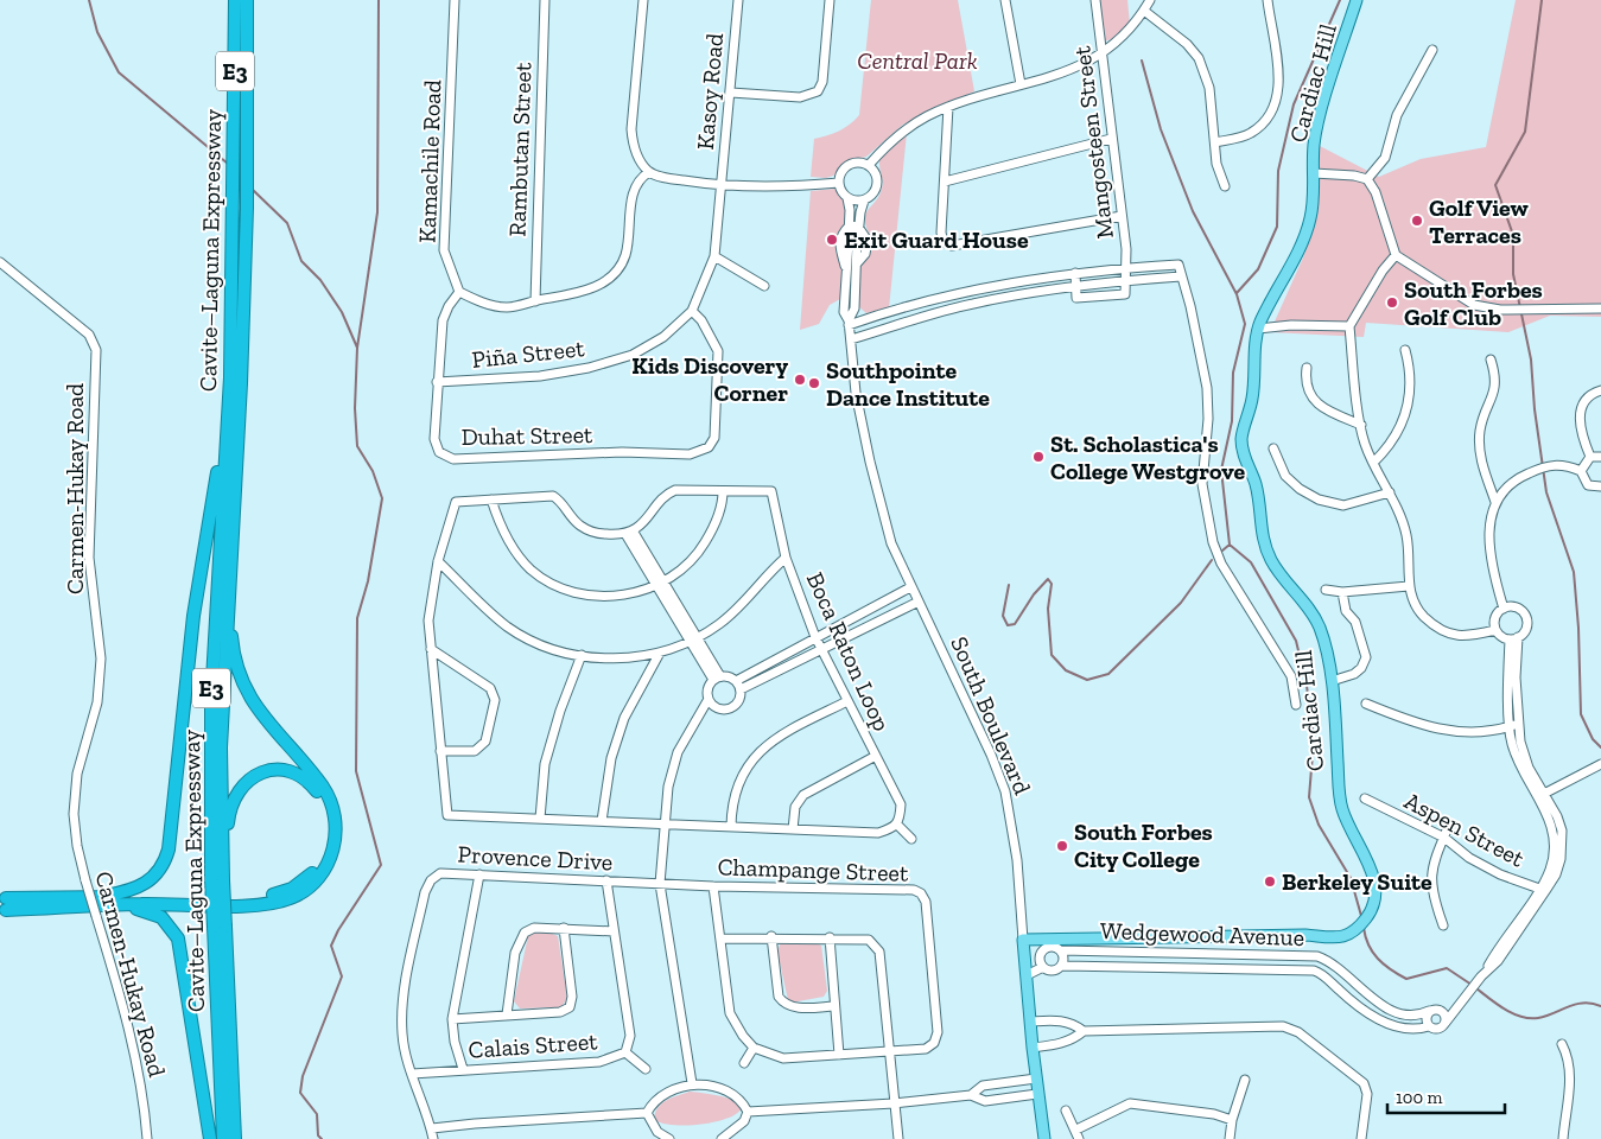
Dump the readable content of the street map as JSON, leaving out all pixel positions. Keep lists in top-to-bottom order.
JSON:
{
  "streets": {
    "highway": ["E3", "Cavite–Laguna Expressway"],
    "main road": ["Cardiac Hill", "South Boulevard"],
    "street": [
      "Kasoy Road",
      "Mangosteen Street",
      "Rambutan Street",
      "Kamachile Road",
      "Piña Street",
      "Duhat Street",
      "Carmen-Hukay Road",
      "Boca Raton Loop",
      "Aspen Street",
      "Provence Drive",
      "Champange Street",
      "Wedgewood Avenue",
      "Calais Street"
    ]
  },
  "crossings": [
    ["Cardiac Hill", "South Boulevard"],
    ["Cardiac Hill", "Wedgewood Avenue"],
    ["Kasoy Road", "Piña Street"],
    ["Kamachile Road", "Duhat Street"],
    ["Piña Street", "Duhat Street"],
    ["South Boulevard", "Wedgewood Avenue"],
    ["Provence Drive", "Champange Street"],
    ["Provence Drive", "Calais Street"]
  ],
  "parks": ["Central Park"],
  "places": [
    "Golf View Terraces",
    "Exit Guard House",
    "South Forbes Golf Club",
    "Kids Discovery Corner",
    "Southpointe Dance Institute",
    "St. Scholastica's College Westgrove",
    "South Forbes City College",
    "Berkeley Suite"
  ],
  "scale_bar": "100 m"
}
